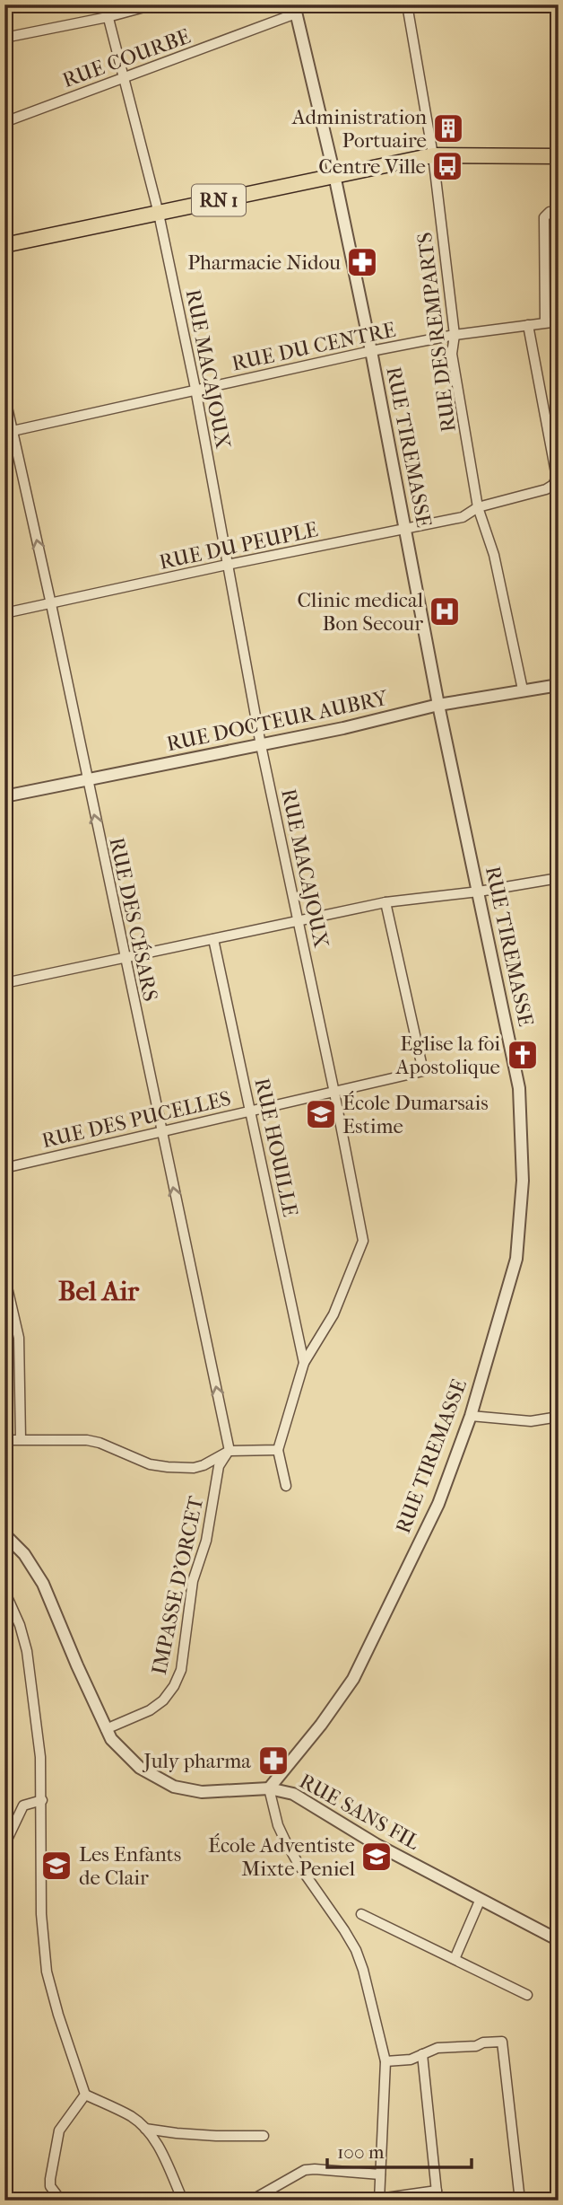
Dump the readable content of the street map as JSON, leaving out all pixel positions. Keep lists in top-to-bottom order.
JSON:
{
  "streets": {
    "main road": ["RN 1"],
    "street": [
      "RUE COURBE",
      "RUE DES REMPARTS",
      "RUE DU CENTRE",
      "RUE MACAJOUX",
      "RUE TIREMASSE",
      "RUE DU PEUPLE",
      "RUE DOCTEUR AUBRY",
      "RUE DES CÉSARS",
      "RUE DES PUCELLES",
      "RUE HOUILLE",
      "IMPASSE D'ORCET",
      "RUE SANS FIL"
    ]
  },
  "crossings": [
    ["RUE COURBE", "RUE MACAJOUX"],
    ["RUE COURBE", "RUE TIREMASSE"],
    ["RN 1", "RUE DES REMPARTS"],
    ["RN 1", "RUE MACAJOUX"],
    ["RN 1", "RUE TIREMASSE"],
    ["RUE DES REMPARTS", "RUE DU CENTRE"],
    ["RUE DES REMPARTS", "RUE DU PEUPLE"],
    ["RUE DES REMPARTS", "RUE DOCTEUR AUBRY"],
    ["RUE DU CENTRE", "RUE MACAJOUX"],
    ["RUE DU CENTRE", "RUE TIREMASSE"],
    ["RUE DU CENTRE", "RUE DU PEUPLE"],
    ["RUE DU CENTRE", "RUE DES CÉSARS"],
    ["RUE MACAJOUX", "RUE DU PEUPLE"],
    ["RUE MACAJOUX", "RUE DOCTEUR AUBRY"],
    ["RUE MACAJOUX", "RUE DES PUCELLES"],
    ["RUE MACAJOUX", "RUE HOUILLE"],
    ["RUE TIREMASSE", "RUE DU PEUPLE"],
    ["RUE TIREMASSE", "RUE DOCTEUR AUBRY"],
    ["RUE TIREMASSE", "RUE SANS FIL"],
    ["RUE DU PEUPLE", "RUE DES CÉSARS"],
    ["RUE DOCTEUR AUBRY", "RUE DES CÉSARS"],
    ["RUE DES CÉSARS", "RUE DES PUCELLES"],
    ["RUE DES CÉSARS", "IMPASSE D'ORCET"],
    ["RUE DES PUCELLES", "RUE HOUILLE"],
    ["IMPASSE D'ORCET", "RUE SANS FIL"]
  ],
  "one_way": ["RUE DES CÉSARS"],
  "districts": ["Bel Air"],
  "places": {
    "building": ["Administration Portuaire"],
    "bus stop": ["Centre Ville"],
    "pharmacy": ["Pharmacie Nidou", "July pharma"],
    "hospital": ["Clinic medical Bon Secour"],
    "church": ["Eglise la foi Apostolique"],
    "school or university": ["École Dumarsais Estime", "École Adventiste Mixte Peniel", "Les Enfants de Clair"]
  },
  "scale_bar": "100 m"
}
